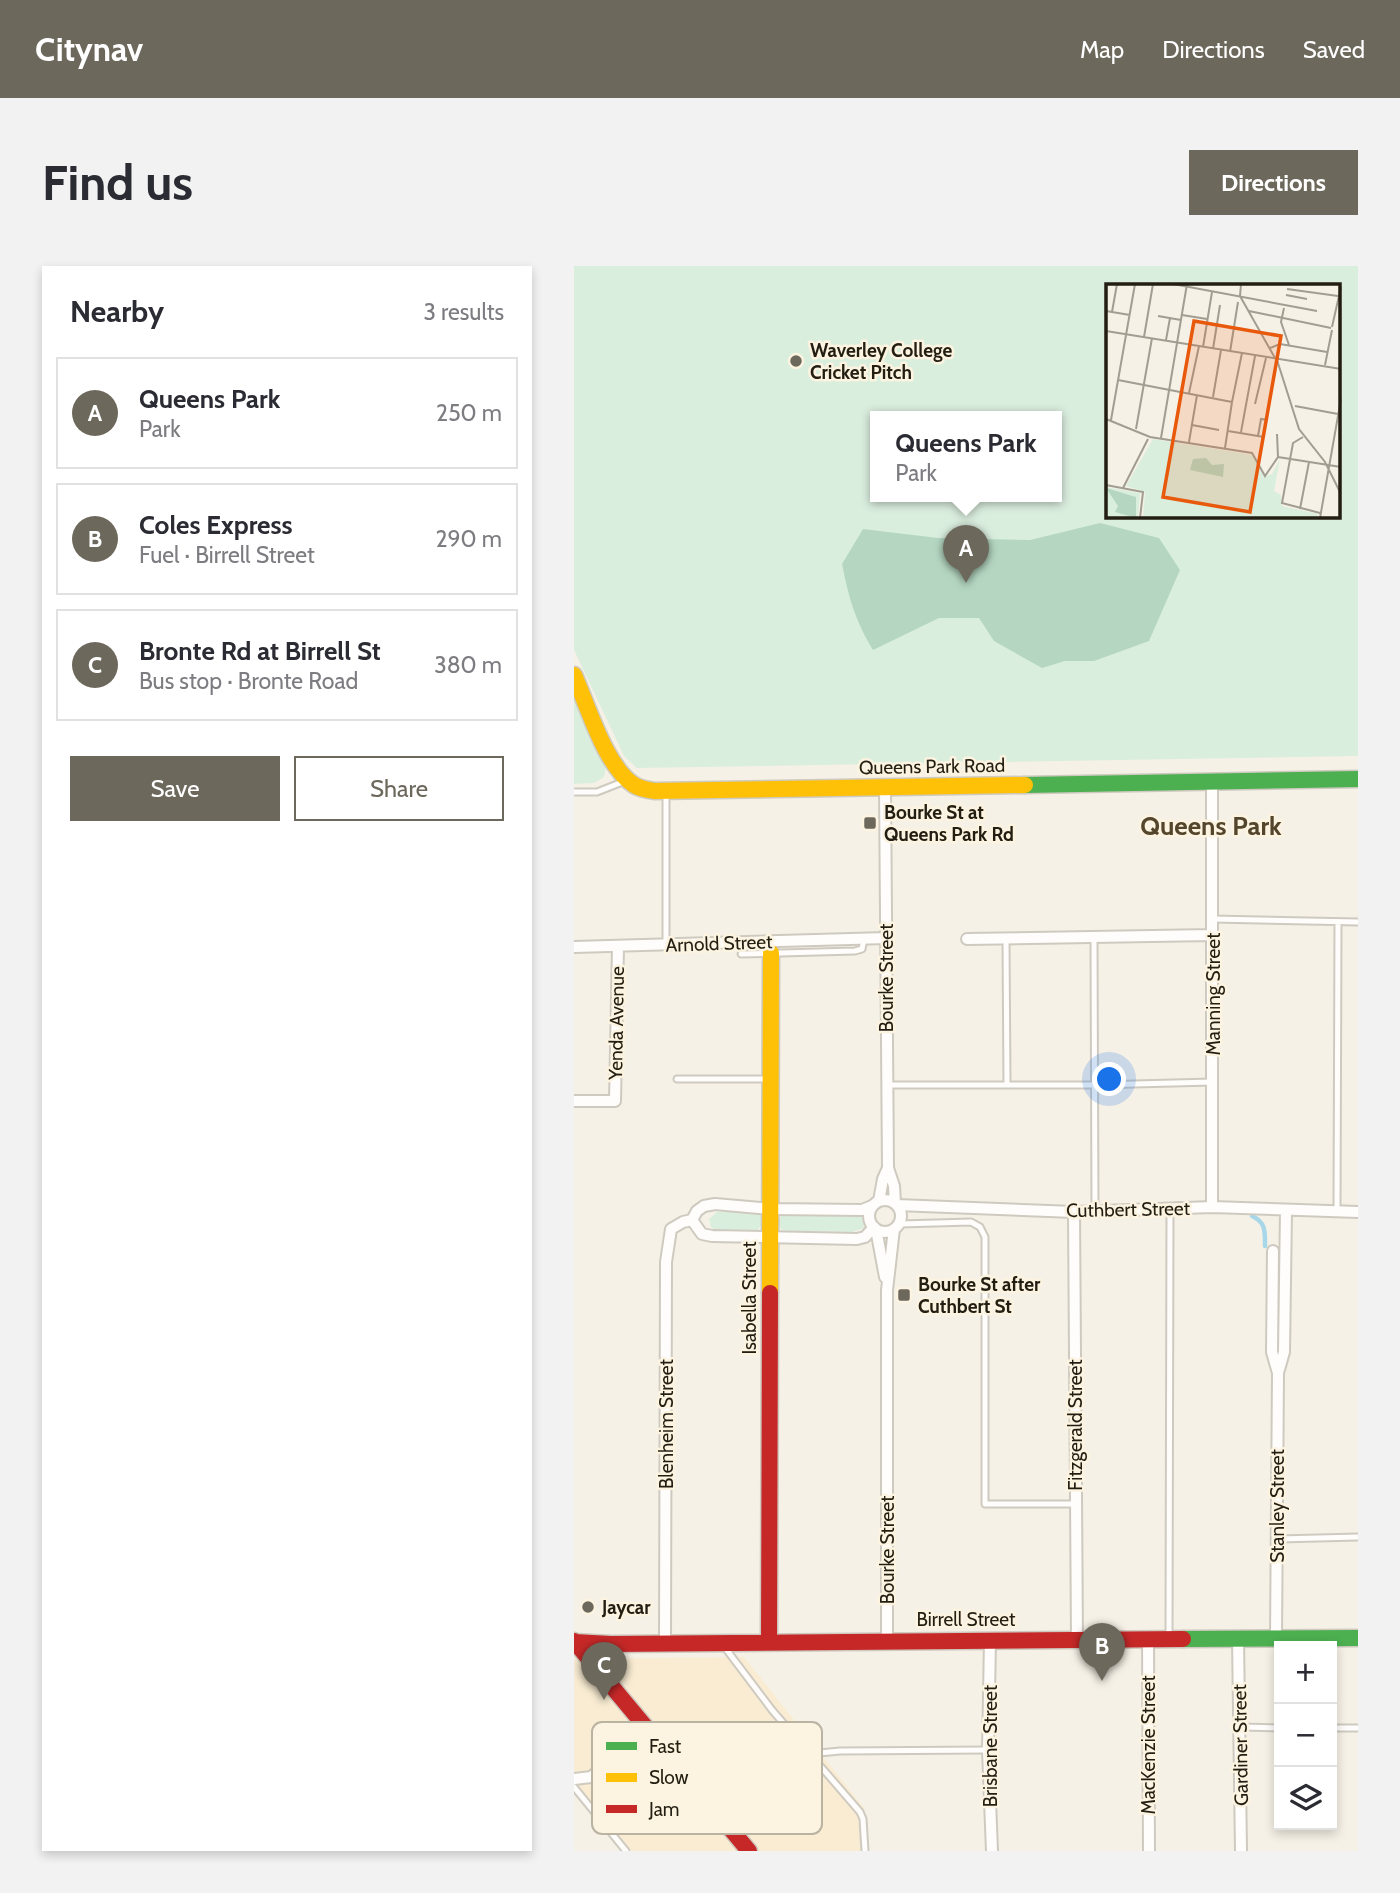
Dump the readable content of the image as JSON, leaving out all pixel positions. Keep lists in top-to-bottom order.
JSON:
{
  "streets": {
    "street": [
      "Queens Park Road",
      "Arnold Street",
      "Bourke Street",
      "Manning Street",
      "Yenda Avenue",
      "Cuthbert Street",
      "Isabella Street",
      "Blenheim Street",
      "Fitzgerald Street",
      "Stanley Street",
      "Birrell Street",
      "MacKenzie Street",
      "Gardiner Street",
      "Brisbane Street"
    ]
  },
  "crossings": [
    ["Queens Park Road", "Bourke Street"],
    ["Queens Park Road", "Manning Street"],
    ["Arnold Street", "Bourke Street"],
    ["Arnold Street", "Yenda Avenue"],
    ["Arnold Street", "Isabella Street"],
    ["Bourke Street", "Cuthbert Street"],
    ["Bourke Street", "Birrell Street"],
    ["Manning Street", "Cuthbert Street"],
    ["Cuthbert Street", "Fitzgerald Street"],
    ["Cuthbert Street", "Stanley Street"],
    ["Isabella Street", "Birrell Street"],
    ["Blenheim Street", "Birrell Street"],
    ["Fitzgerald Street", "Birrell Street"],
    ["Stanley Street", "Birrell Street"],
    ["Birrell Street", "MacKenzie Street"],
    ["Birrell Street", "Gardiner Street"],
    ["Birrell Street", "Brisbane Street"]
  ],
  "districts": ["Queens Park"],
  "places": {
    "other": ["Waverley College Cricket Pitch", "Jaycar"],
    "transit": ["Bourke St at Queens Park Rd", "Bourke St after Cuthbert St"]
  },
  "legend": ["Fast", "Slow", "Jam"],
  "page": {
    "header": "Citynav",
    "nav": ["Map", "Directions", "Saved"],
    "buttons": [
      "Directions",
      ["Save", "Share"]
    ],
    "title": "Find us",
    "heading": ["Nearby", "3 results"],
    "list": [
      {
        "mark": "A",
        "name": "Queens Park",
        "note": "Park",
        "value": "250 m"
      },
      {
        "mark": "B",
        "name": "Coles Express",
        "note": "Fuel · Birrell Street",
        "value": "290 m"
      },
      {
        "mark": "C",
        "name": "Bronte Rd at Birrell St",
        "note": "Bus stop · Bronte Road",
        "value": "380 m"
      }
    ],
    "popup": ["Queens Park", "Park"],
    "pins": ["A", "B", "C"],
    "map_buttons": ["+", "−"]
  }
}
